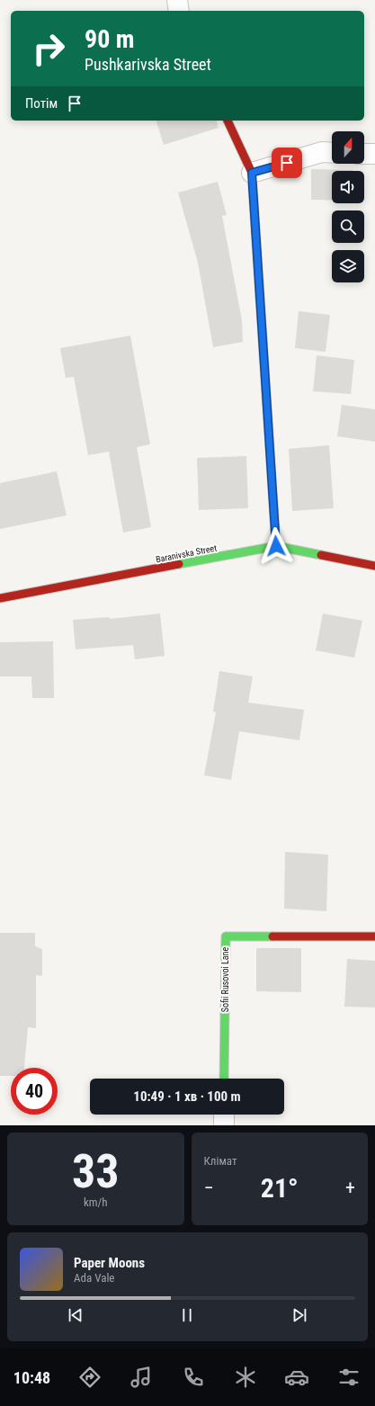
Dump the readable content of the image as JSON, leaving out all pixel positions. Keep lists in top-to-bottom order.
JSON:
{
  "streets": {
    "street": ["Baranivska Street", "Sofii Rusovoi Lane"]
  },
  "north": "top",
  "page": {
    "turn": ["90 m", "Pushkarivska Street"],
    "then": "Потім",
    "limit": "40",
    "trip": "10:49 · 1 хв · 100 m",
    "tile": [
      ["33", "km/h"],
      "Клімат"
    ],
    "heat": ["−", "21°", "+"],
    "song": ["Paper Moons", "Ada Vale"],
    "tabs": "10:48"
  }
}
